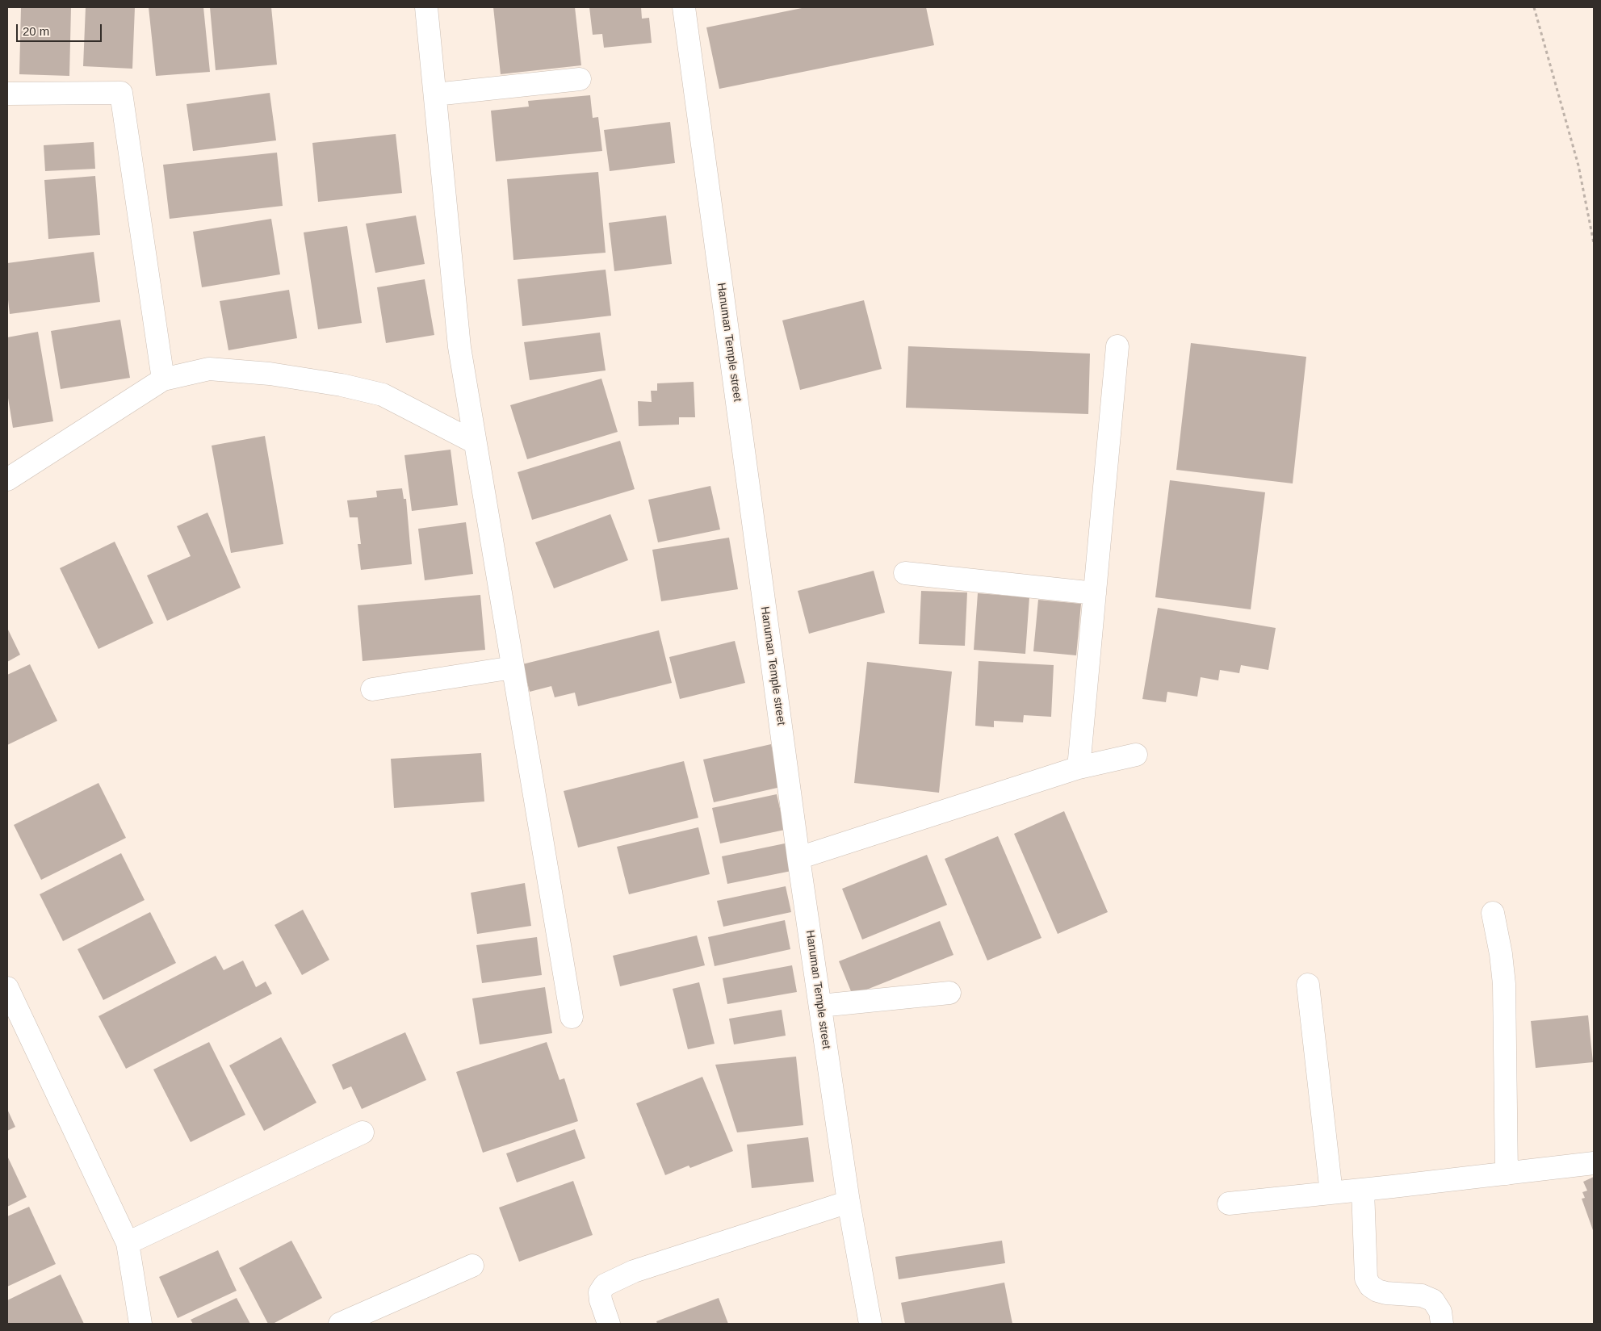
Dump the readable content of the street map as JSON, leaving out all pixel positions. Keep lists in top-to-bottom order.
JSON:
{
  "streets": {
    "street": ["Hanuman Temple street"]
  },
  "scale_bar": "20 m"
}
